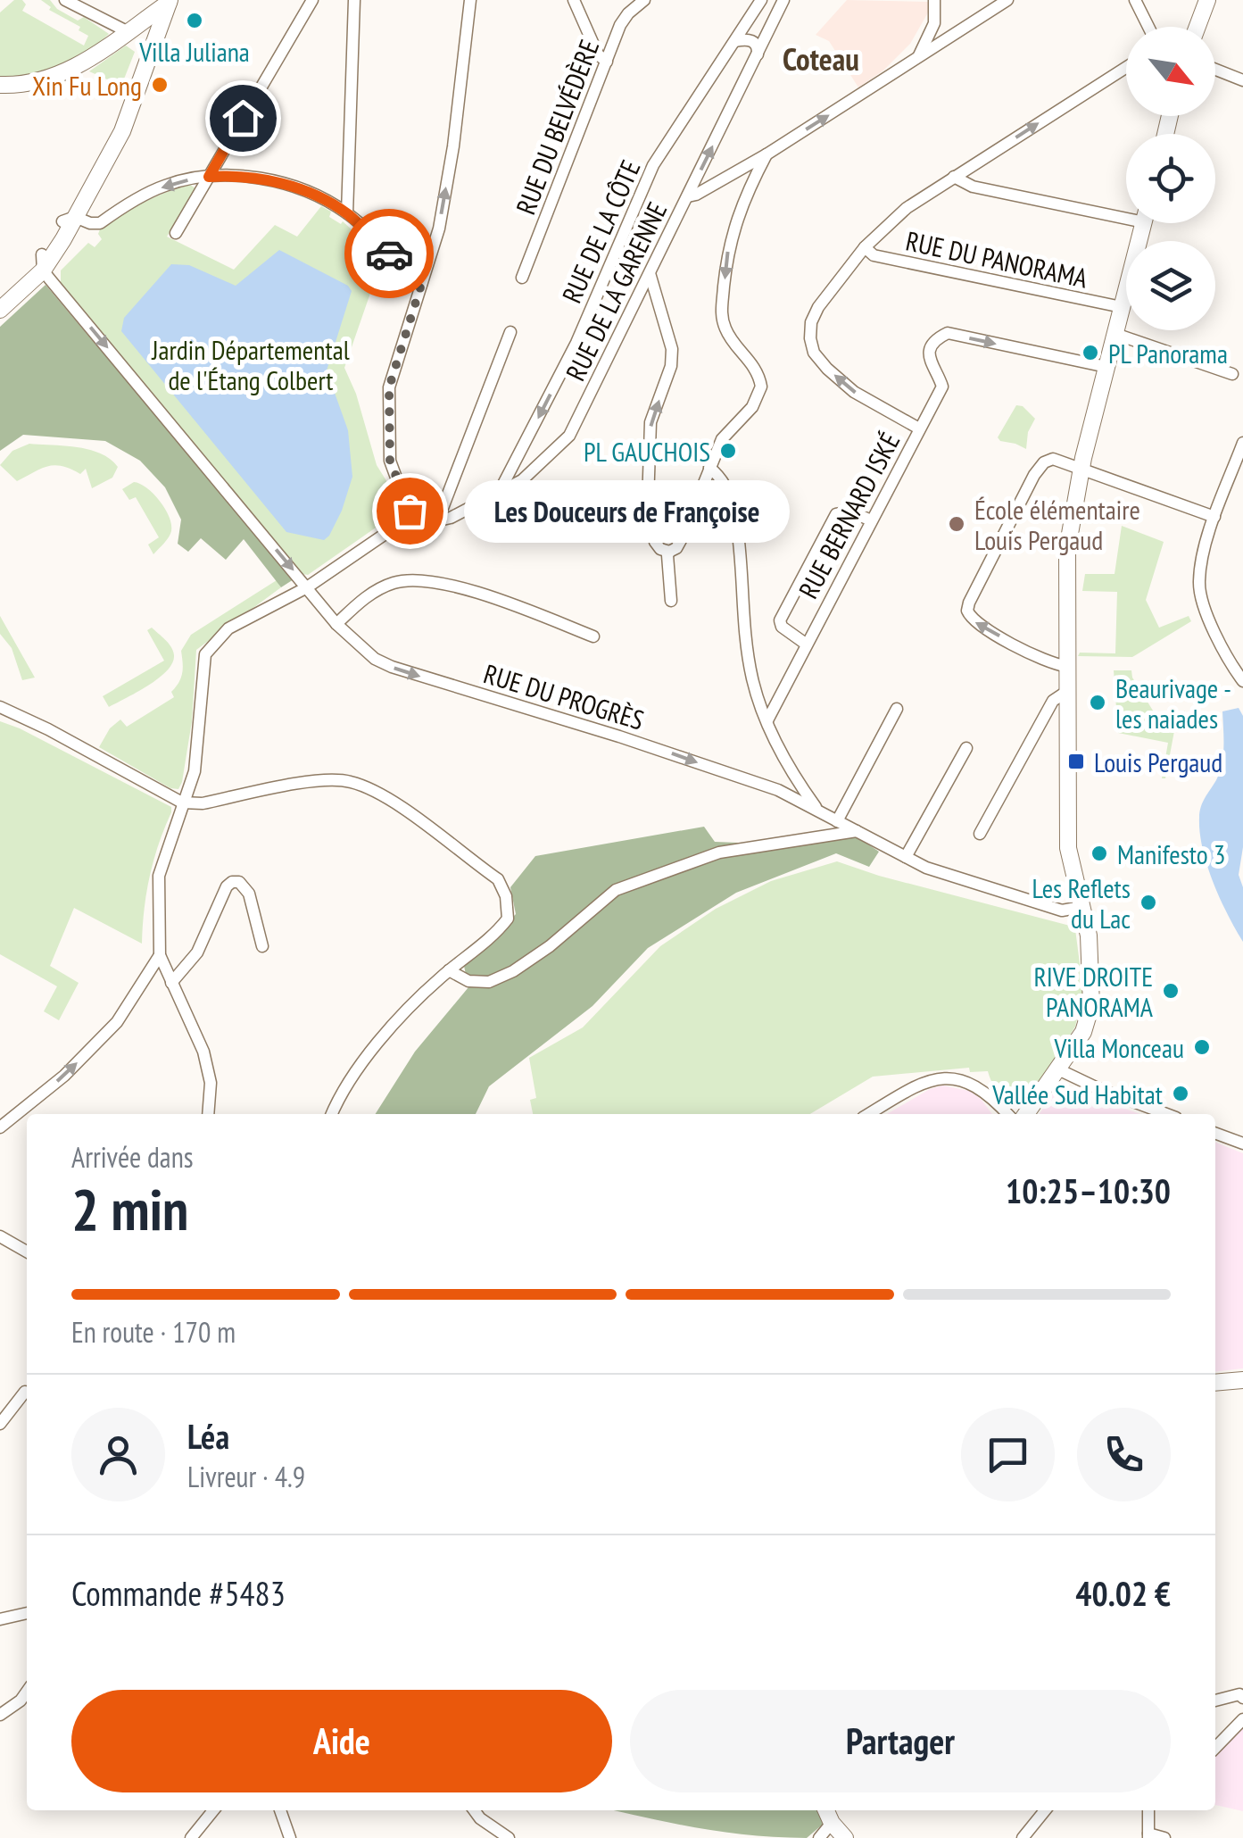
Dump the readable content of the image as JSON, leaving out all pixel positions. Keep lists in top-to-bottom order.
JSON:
{
  "streets": {
    "street": [
      "RUE DU BELVÉDÈRE",
      "RUE DE LA CÔTE",
      "RUE DU PANORAMA",
      "RUE DE LA GARENNE",
      "RUE BERNARD ISKÉ",
      "RUE DU PROGRÈS"
    ]
  },
  "crossings": [
    ["RUE DE LA CÔTE", "RUE DE LA GARENNE"],
    ["RUE DU PANORAMA", "RUE BERNARD ISKÉ"]
  ],
  "one_way": ["RUE DE LA CÔTE", "RUE DU PROGRÈS"],
  "districts": ["Coteau"],
  "parks": ["Jardin Départemental de l'Étang Colbert"],
  "places": {
    "other": [
      "Villa Juliana",
      "Xin Fu Long",
      "PL Panorama",
      "PL GAUCHOIS",
      "Les Douceurs de Françoise",
      "École élémentaire Louis Pergaud",
      "Beaurivage - les naiades",
      "Manifesto 3",
      "Les Reflets du Lac",
      "RIVE DROITE PANORAMA",
      "Villa Monceau",
      "Vallée Sud Habitat"
    ],
    "transit": ["Louis Pergaud"]
  },
  "north": "bottom right",
  "page": {
    "bubble": "Les Douceurs de Françoise",
    "heading": ["2 min", "Arrivée dans", "10:25–10:30"],
    "panel": [
      "Léa",
      "Livreur · 4.9",
      "Commande #5483",
      "40.02 €"
    ],
    "bar": "En route · 170 m",
    "buttons": ["Aide", "Partager"]
  }
}
